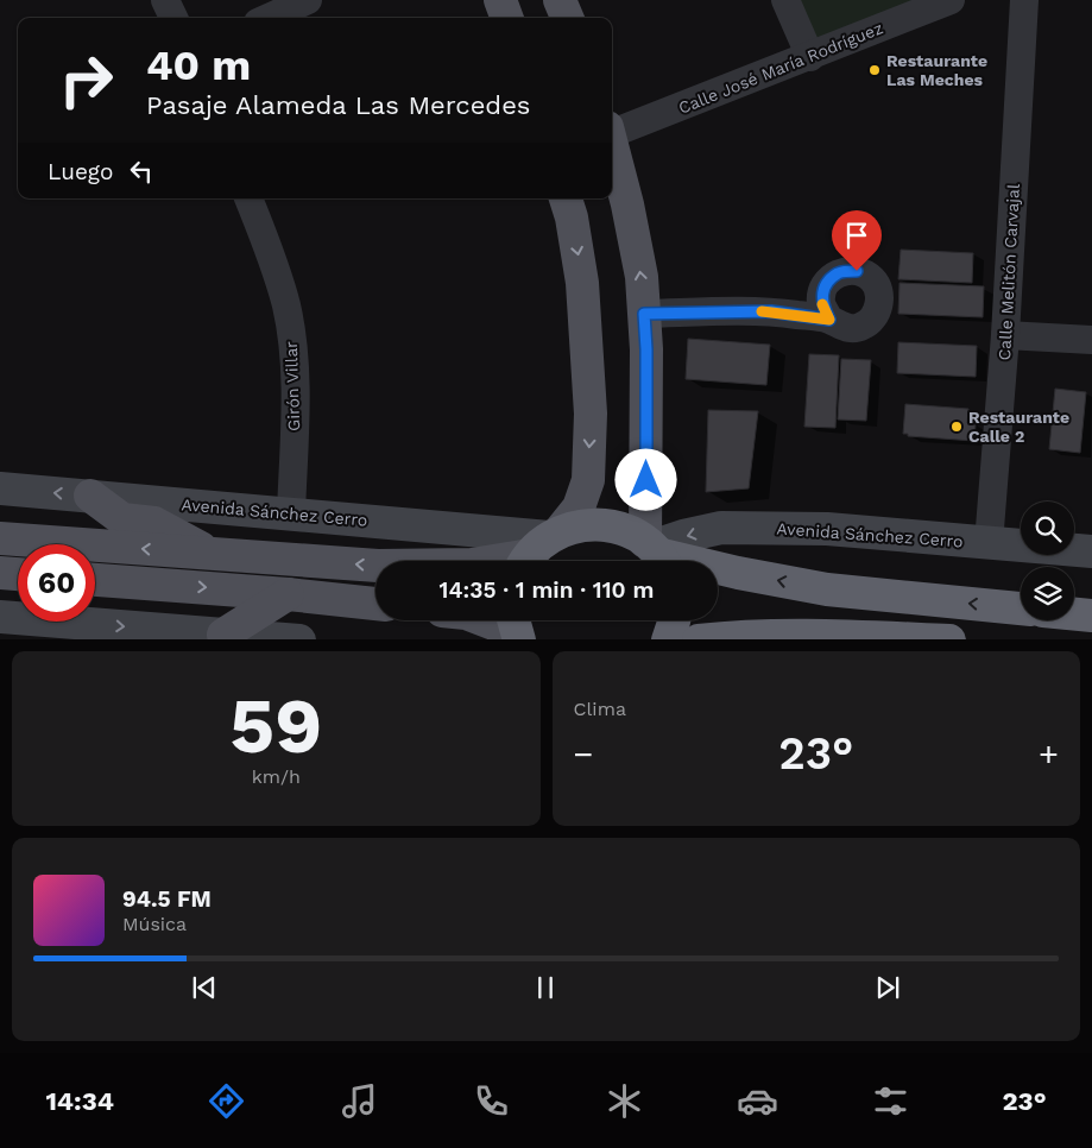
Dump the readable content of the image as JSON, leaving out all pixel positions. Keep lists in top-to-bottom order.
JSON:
{
  "streets": {
    "main road": ["Avenida Sánchez Cerro"],
    "street": ["Calle José María Rodríguez", "Calle Melitón Carvajal", "Girón Villar"]
  },
  "crossings": [
    ["Calle Melitón Carvajal", "Avenida Sánchez Cerro"],
    ["Girón Villar", "Avenida Sánchez Cerro"]
  ],
  "places": ["Restaurante Las Meches", "Restaurante Calle 2"],
  "page": {
    "turn": ["40 m", "Pasaje Alameda Las Mercedes"],
    "then": "Luego",
    "limit": "60",
    "trip": "14:35 · 1 min · 110 m",
    "tile": [
      ["59", "km/h"],
      "Clima"
    ],
    "heat": ["−", "23°", "+"],
    "song": ["94.5 FM", "Música"],
    "tabs": ["14:34", "23°"]
  }
}
